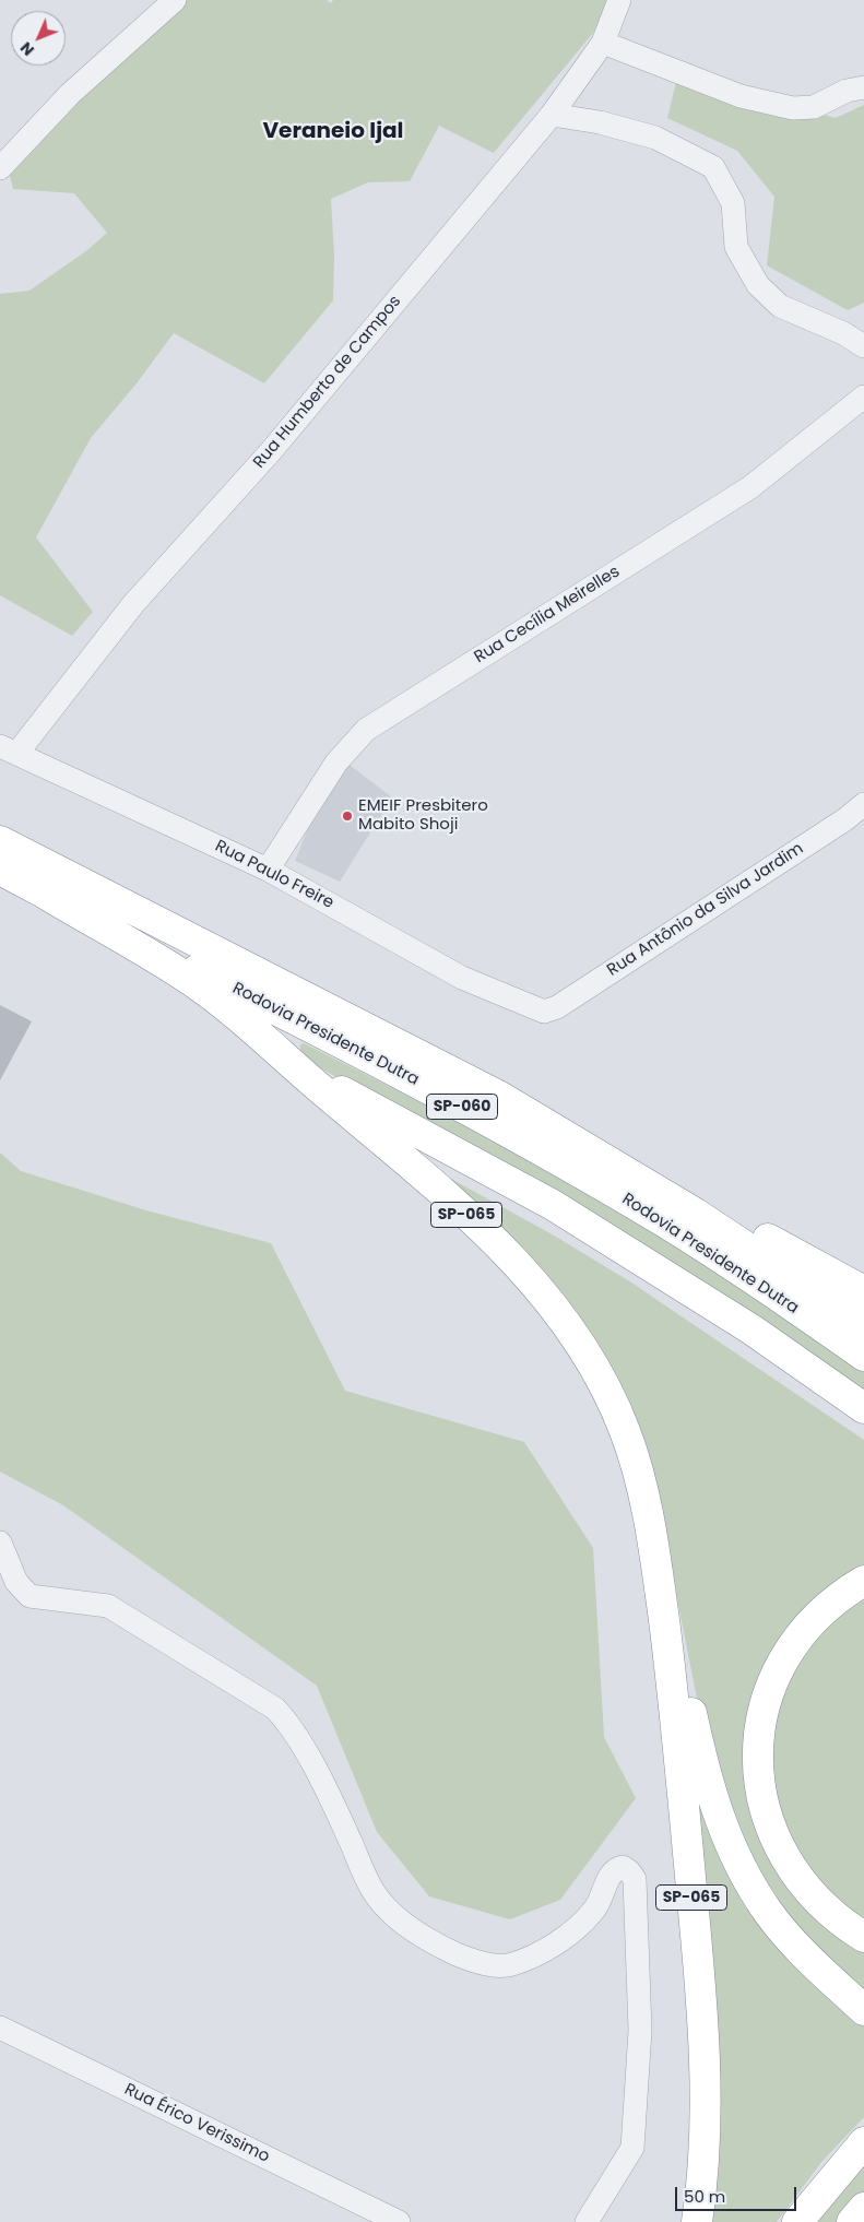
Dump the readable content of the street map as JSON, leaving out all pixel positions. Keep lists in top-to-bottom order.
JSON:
{
  "streets": {
    "highway": ["Rodovia Presidente Dutra", "SP-060", "SP-065"],
    "street": [
      "Rua Humberto de Campos",
      "Rua Cecília Meirelles",
      "Rua Paulo Freire",
      "Rua Antônio da Silva Jardim",
      "Rua Érico Verissimo"
    ]
  },
  "crossings": [
    ["Rua Humberto de Campos", "Rua Paulo Freire"],
    ["Rua Cecília Meirelles", "Rua Paulo Freire"],
    ["Rua Paulo Freire", "Rua Antônio da Silva Jardim"],
    ["Rodovia Presidente Dutra", "SP-060"]
  ],
  "districts": ["Veraneio Ijal"],
  "places": ["EMEIF Presbitero Mabito Shoji"],
  "scale_bar": "50 m",
  "north": "bottom left"
}
